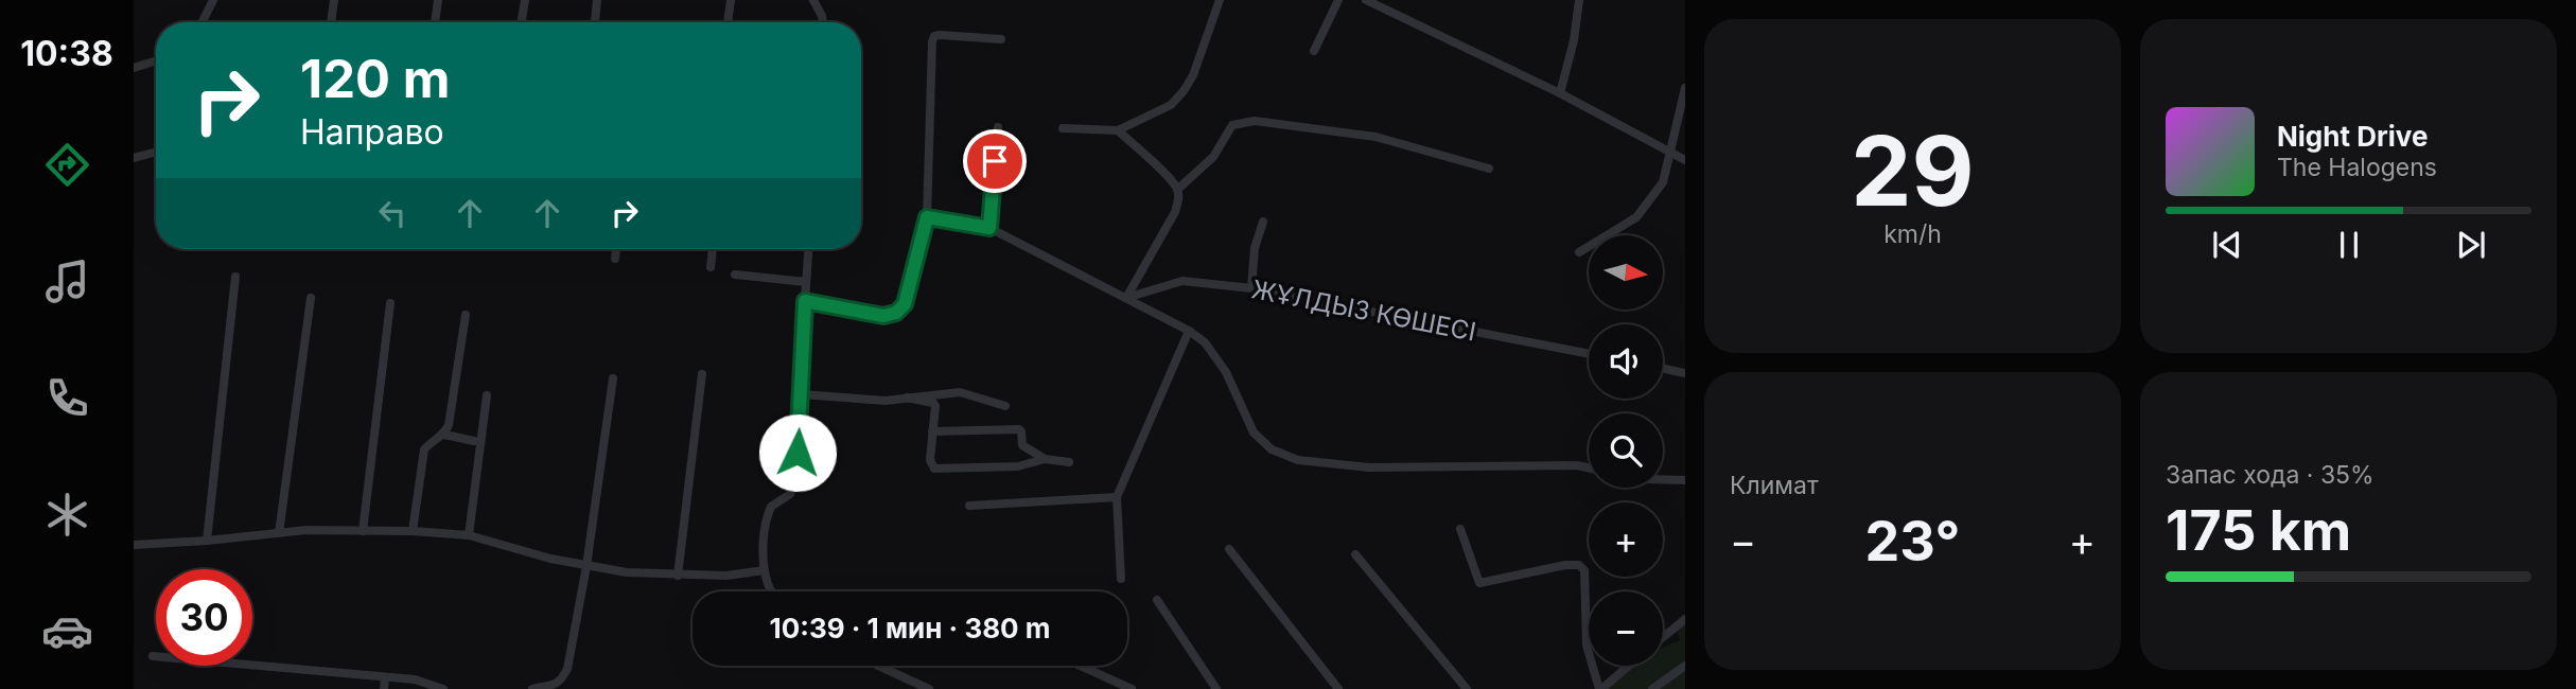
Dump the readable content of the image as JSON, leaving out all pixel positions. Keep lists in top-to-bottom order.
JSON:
{
  "streets": {
    "street": ["ЖҰЛДЫЗ КӨШЕСІ"]
  },
  "north": "right",
  "page": {
    "tabs": "10:38",
    "tile": [
      ["29", "km/h"],
      "Климат",
      ["Запас хода · 35%", "175 km"]
    ],
    "turn": ["120 m", "Направо"],
    "song": ["Night Drive", "The Halogens"],
    "map_buttons": ["+", "−"],
    "heat": ["−", "23°", "+"],
    "limit": "30",
    "trip": "10:39 · 1 мин · 380 m"
  }
}
